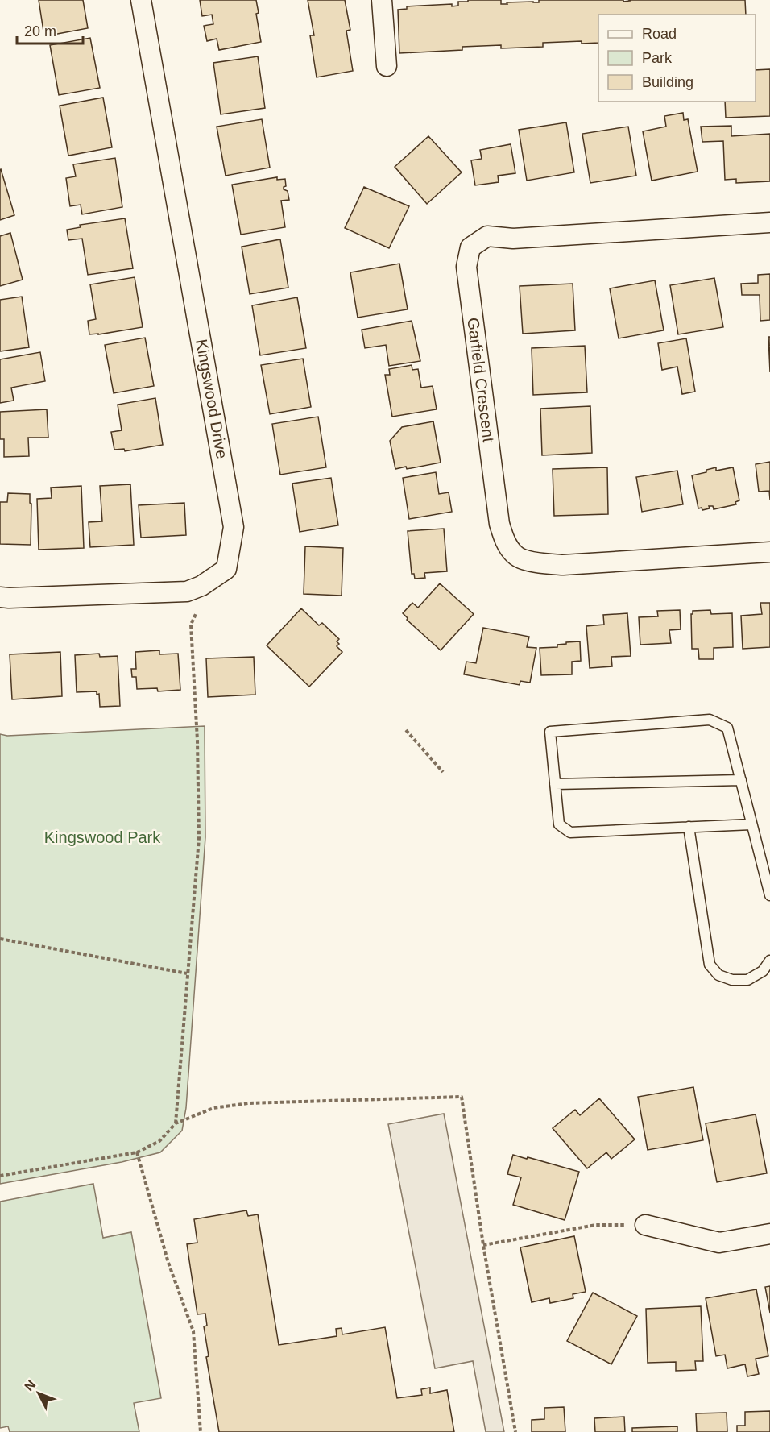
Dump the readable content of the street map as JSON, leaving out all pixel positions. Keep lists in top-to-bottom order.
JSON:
{
  "streets": {
    "street": ["Garfield Crescent", "Kingswood Drive"]
  },
  "parks": ["Kingswood Park"],
  "legend": ["Road", "Park", "Building"],
  "scale_bar": "20 m",
  "north": "top left"
}
